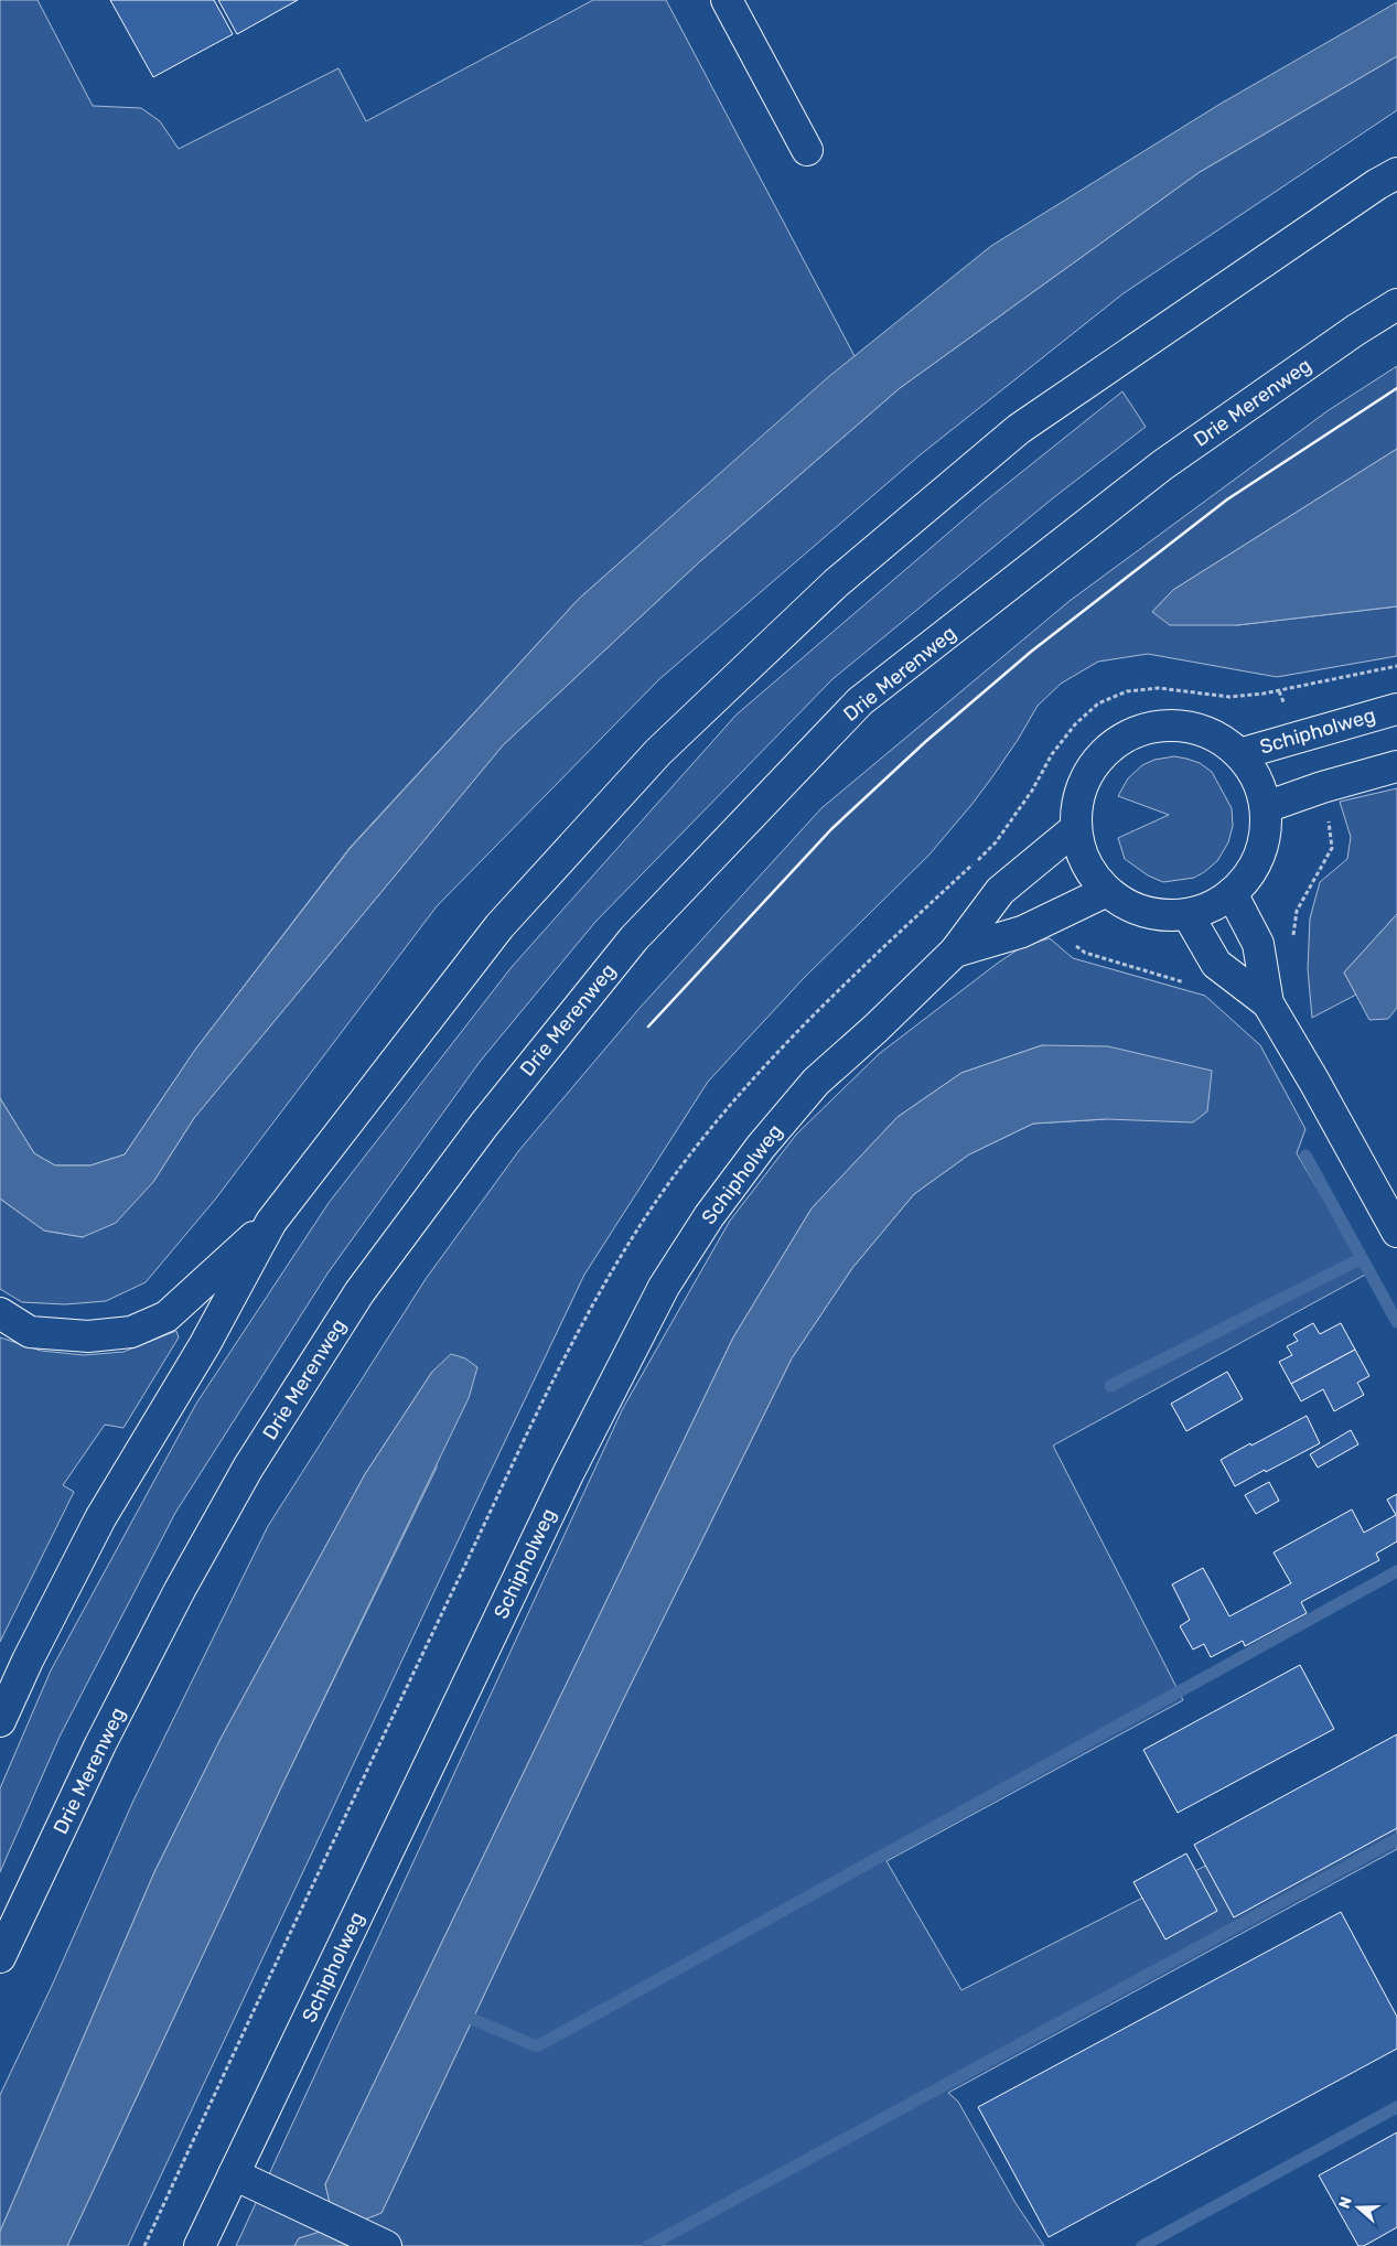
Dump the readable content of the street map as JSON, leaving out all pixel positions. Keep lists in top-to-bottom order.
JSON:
{
  "streets": {
    "main road": ["Drie Merenweg", "Schipholweg"]
  },
  "north": "left"
}
